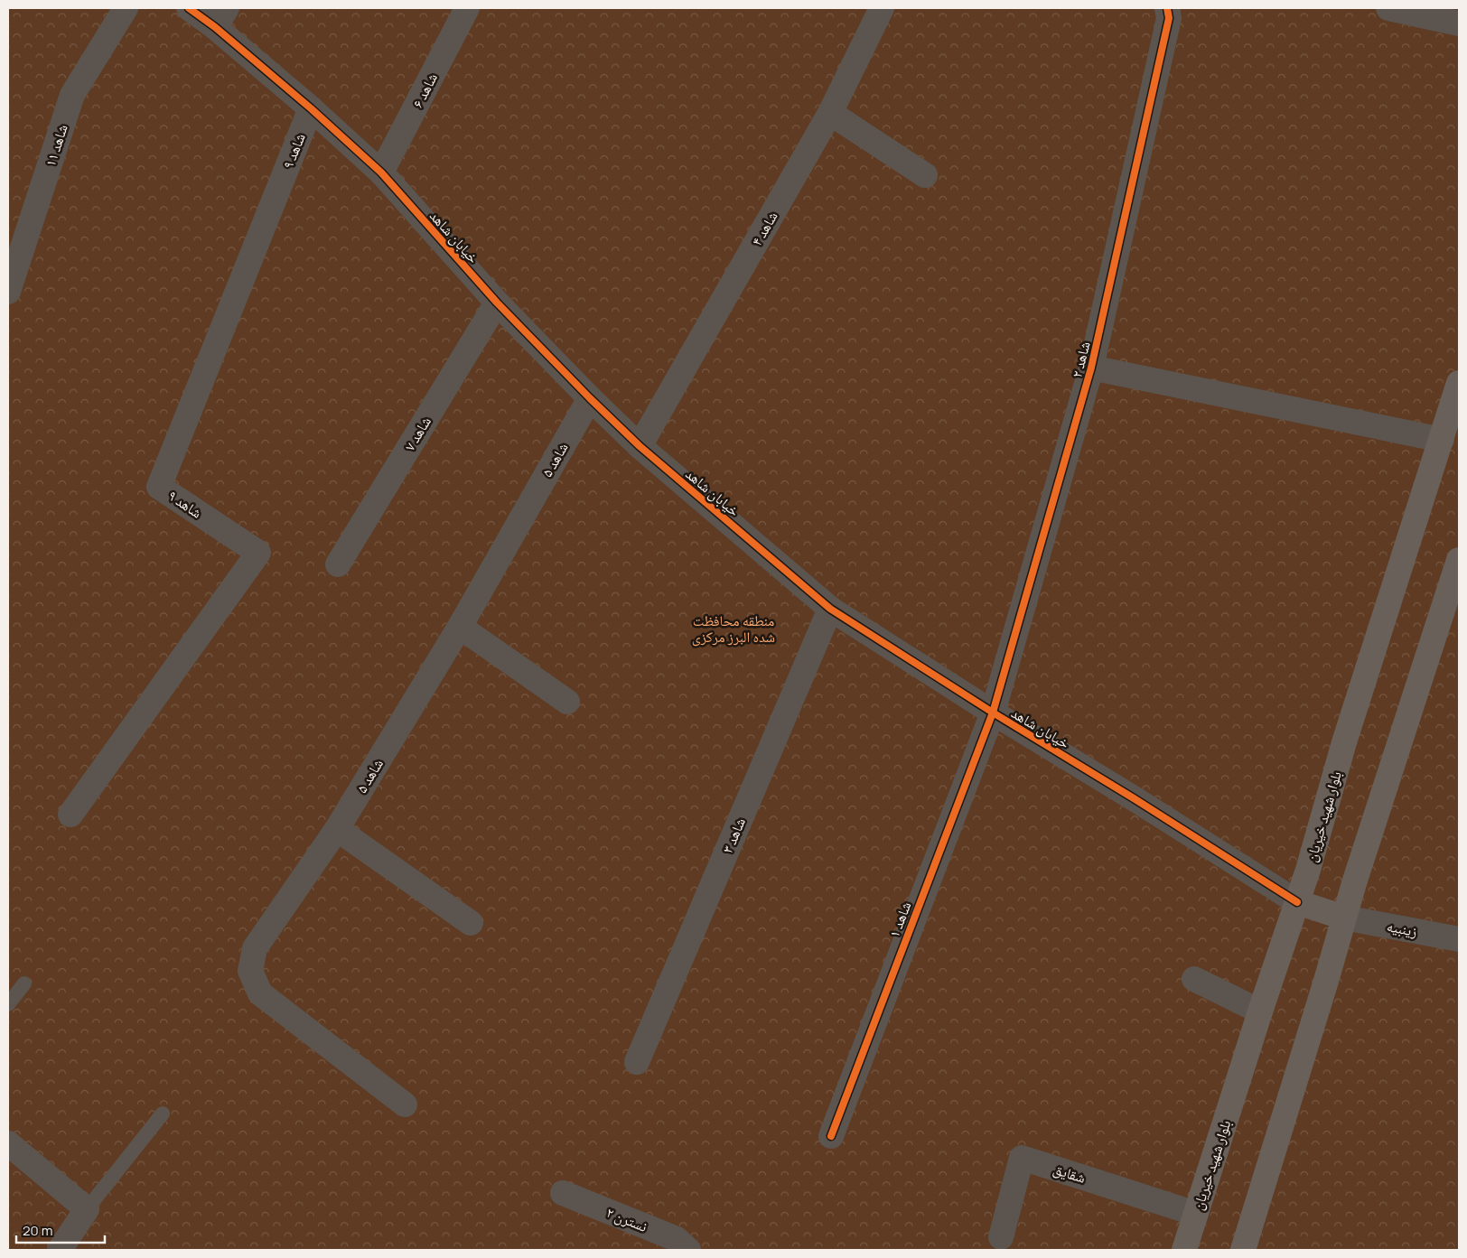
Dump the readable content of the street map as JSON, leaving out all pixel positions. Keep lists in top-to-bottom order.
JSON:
{
  "streets": {
    "main road": ["بلوار شهید خیریان"],
    "street": [
      "شاهد ۶",
      "شاهد ۱۱",
      "شاهد ۹",
      "شاهد ۴",
      "خیابان شاهد",
      "شاهد ۲",
      "شاهد ۷",
      "شاهد ۵",
      "شاهد ۳",
      "شاهد ۱",
      "زینبیه",
      "شقایق",
      "نسترن ۲"
    ]
  },
  "crossings": [
    ["شاهد ۶", "خیابان شاهد"],
    ["شاهد ۹", "خیابان شاهد"],
    ["شاهد ۴", "خیابان شاهد"],
    ["خیابان شاهد", "شاهد ۲"],
    ["خیابان شاهد", "شاهد ۷"],
    ["خیابان شاهد", "شاهد ۵"],
    ["خیابان شاهد", "بلوار شهید خیریان"],
    ["خیابان شاهد", "شاهد ۳"],
    ["خیابان شاهد", "شاهد ۱"],
    ["شاهد ۲", "شاهد ۱"],
    ["بلوار شهید خیریان", "شقایق"]
  ],
  "parks": ["منطقه محافظت شده البرز مرکزی"],
  "scale_bar": "20 m"
}
